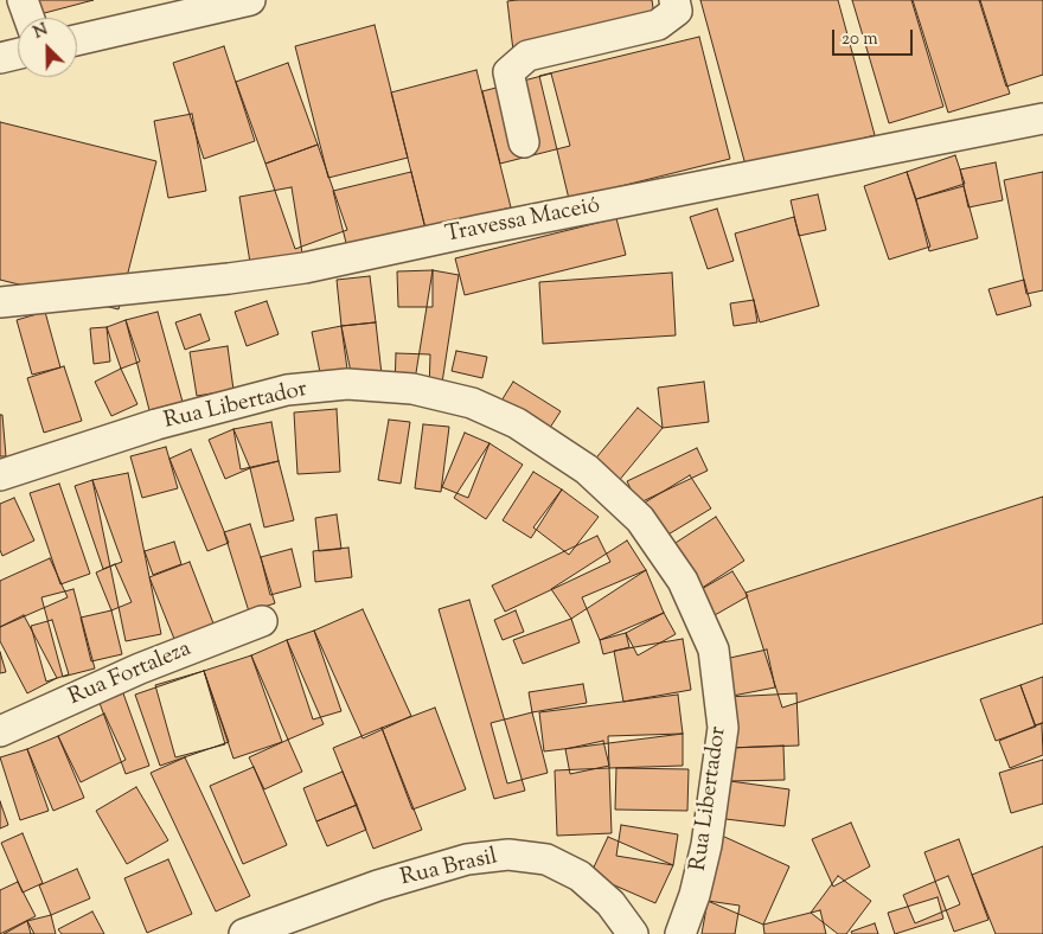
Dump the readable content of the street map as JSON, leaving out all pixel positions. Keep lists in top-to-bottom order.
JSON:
{
  "streets": {
    "street": [
      "Travessa Maceió",
      "Rua Libertador",
      "Rua Fortaleza",
      "Rua Brasil"
    ]
  },
  "scale_bar": "20 m",
  "north": "top left"
}
